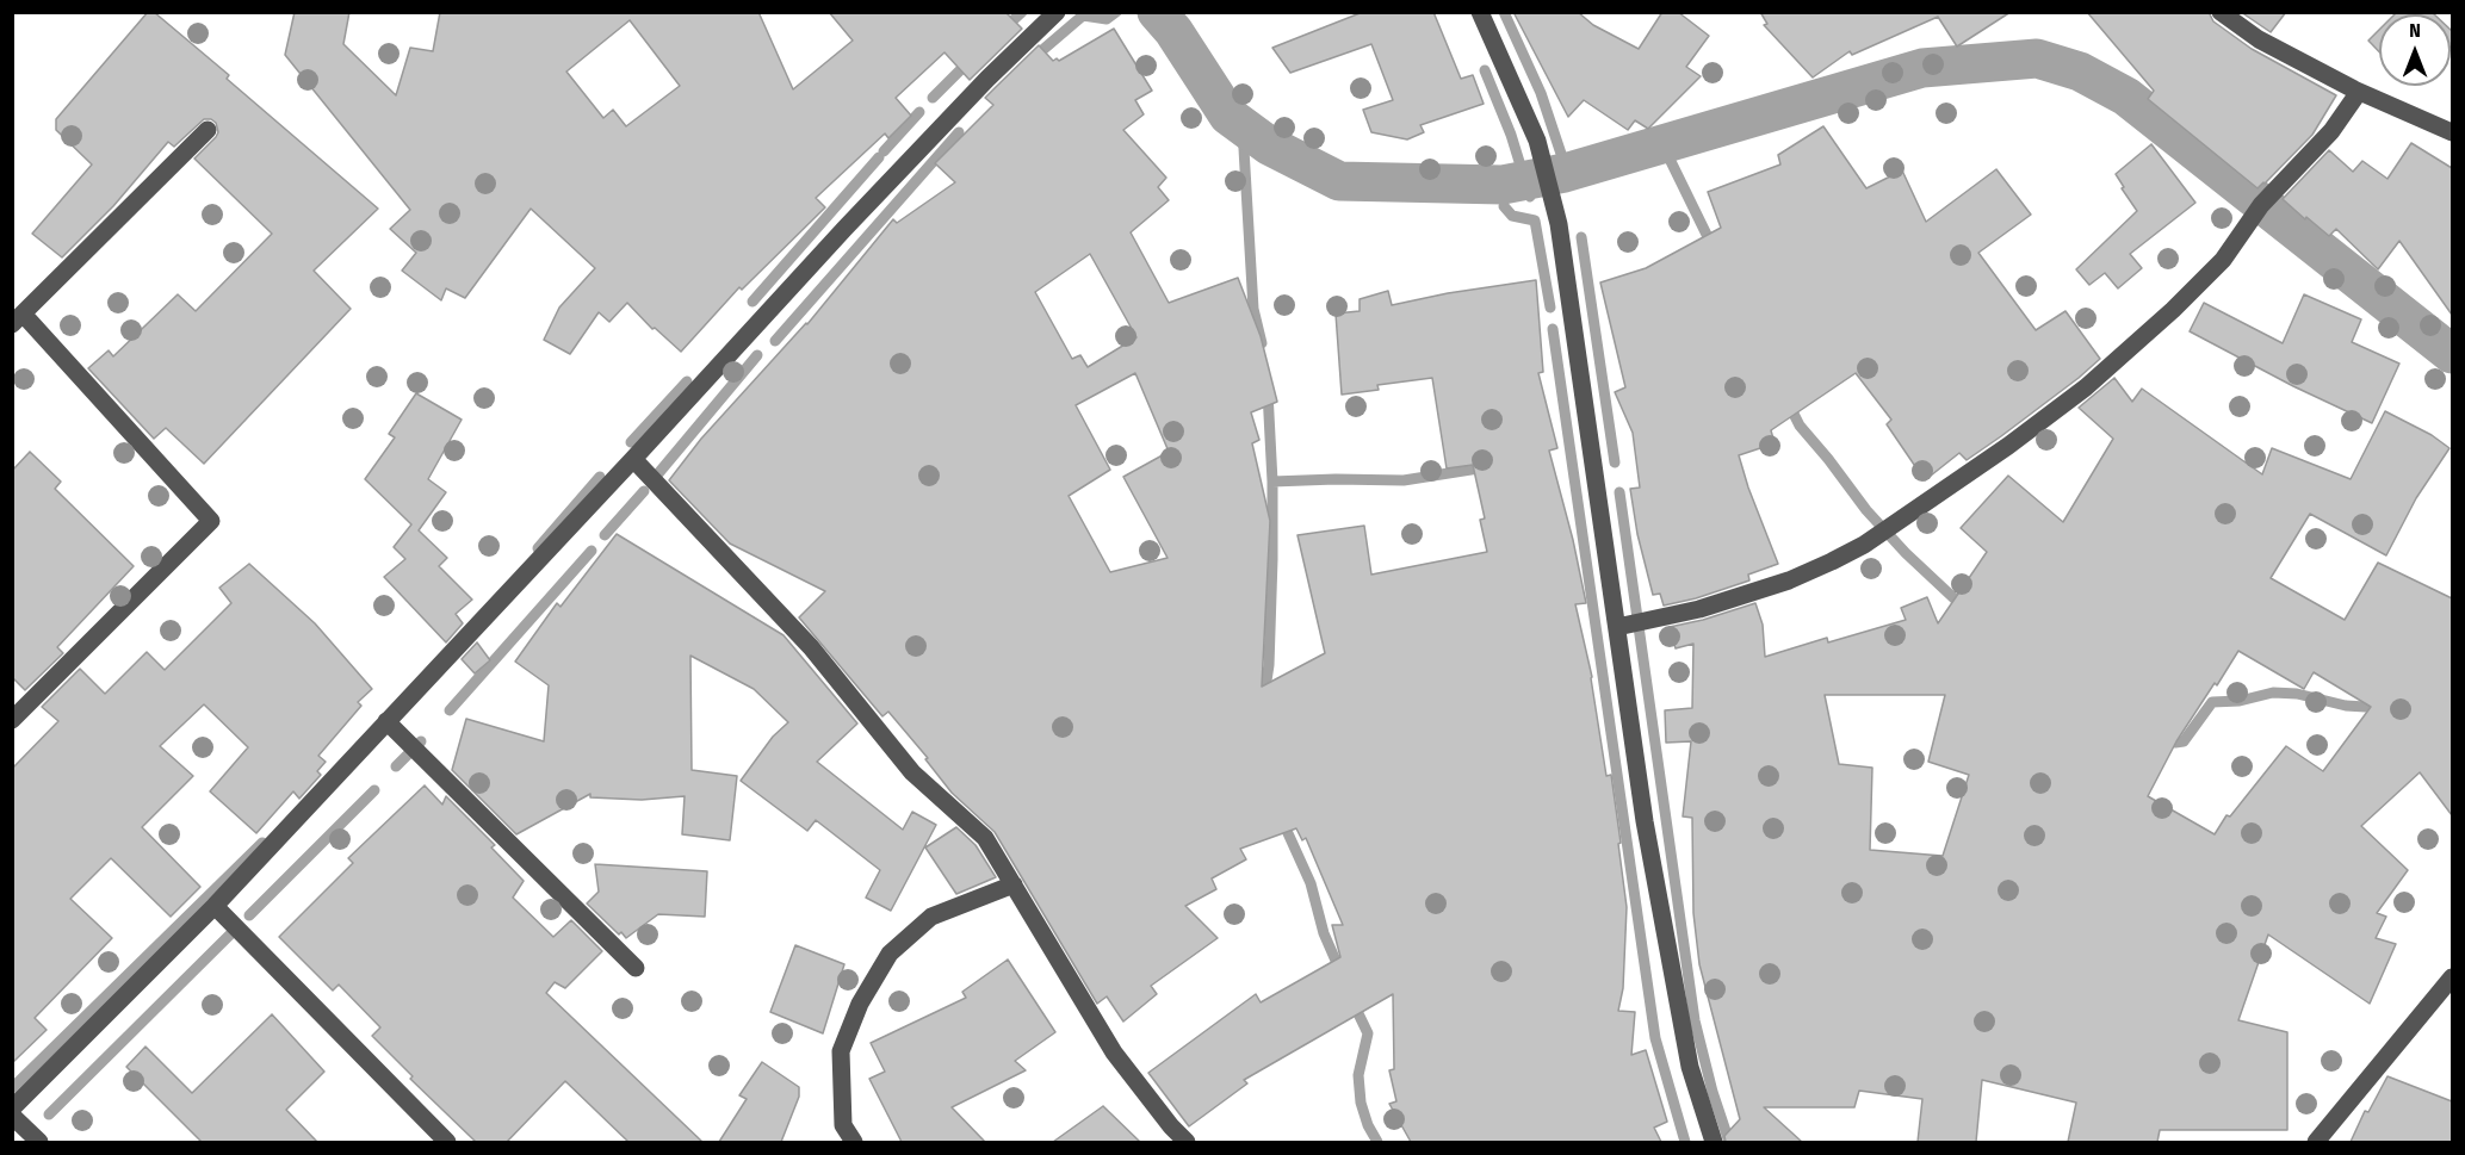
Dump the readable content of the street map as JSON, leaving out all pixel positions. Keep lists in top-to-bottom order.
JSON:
{
  "north": "top"
}
